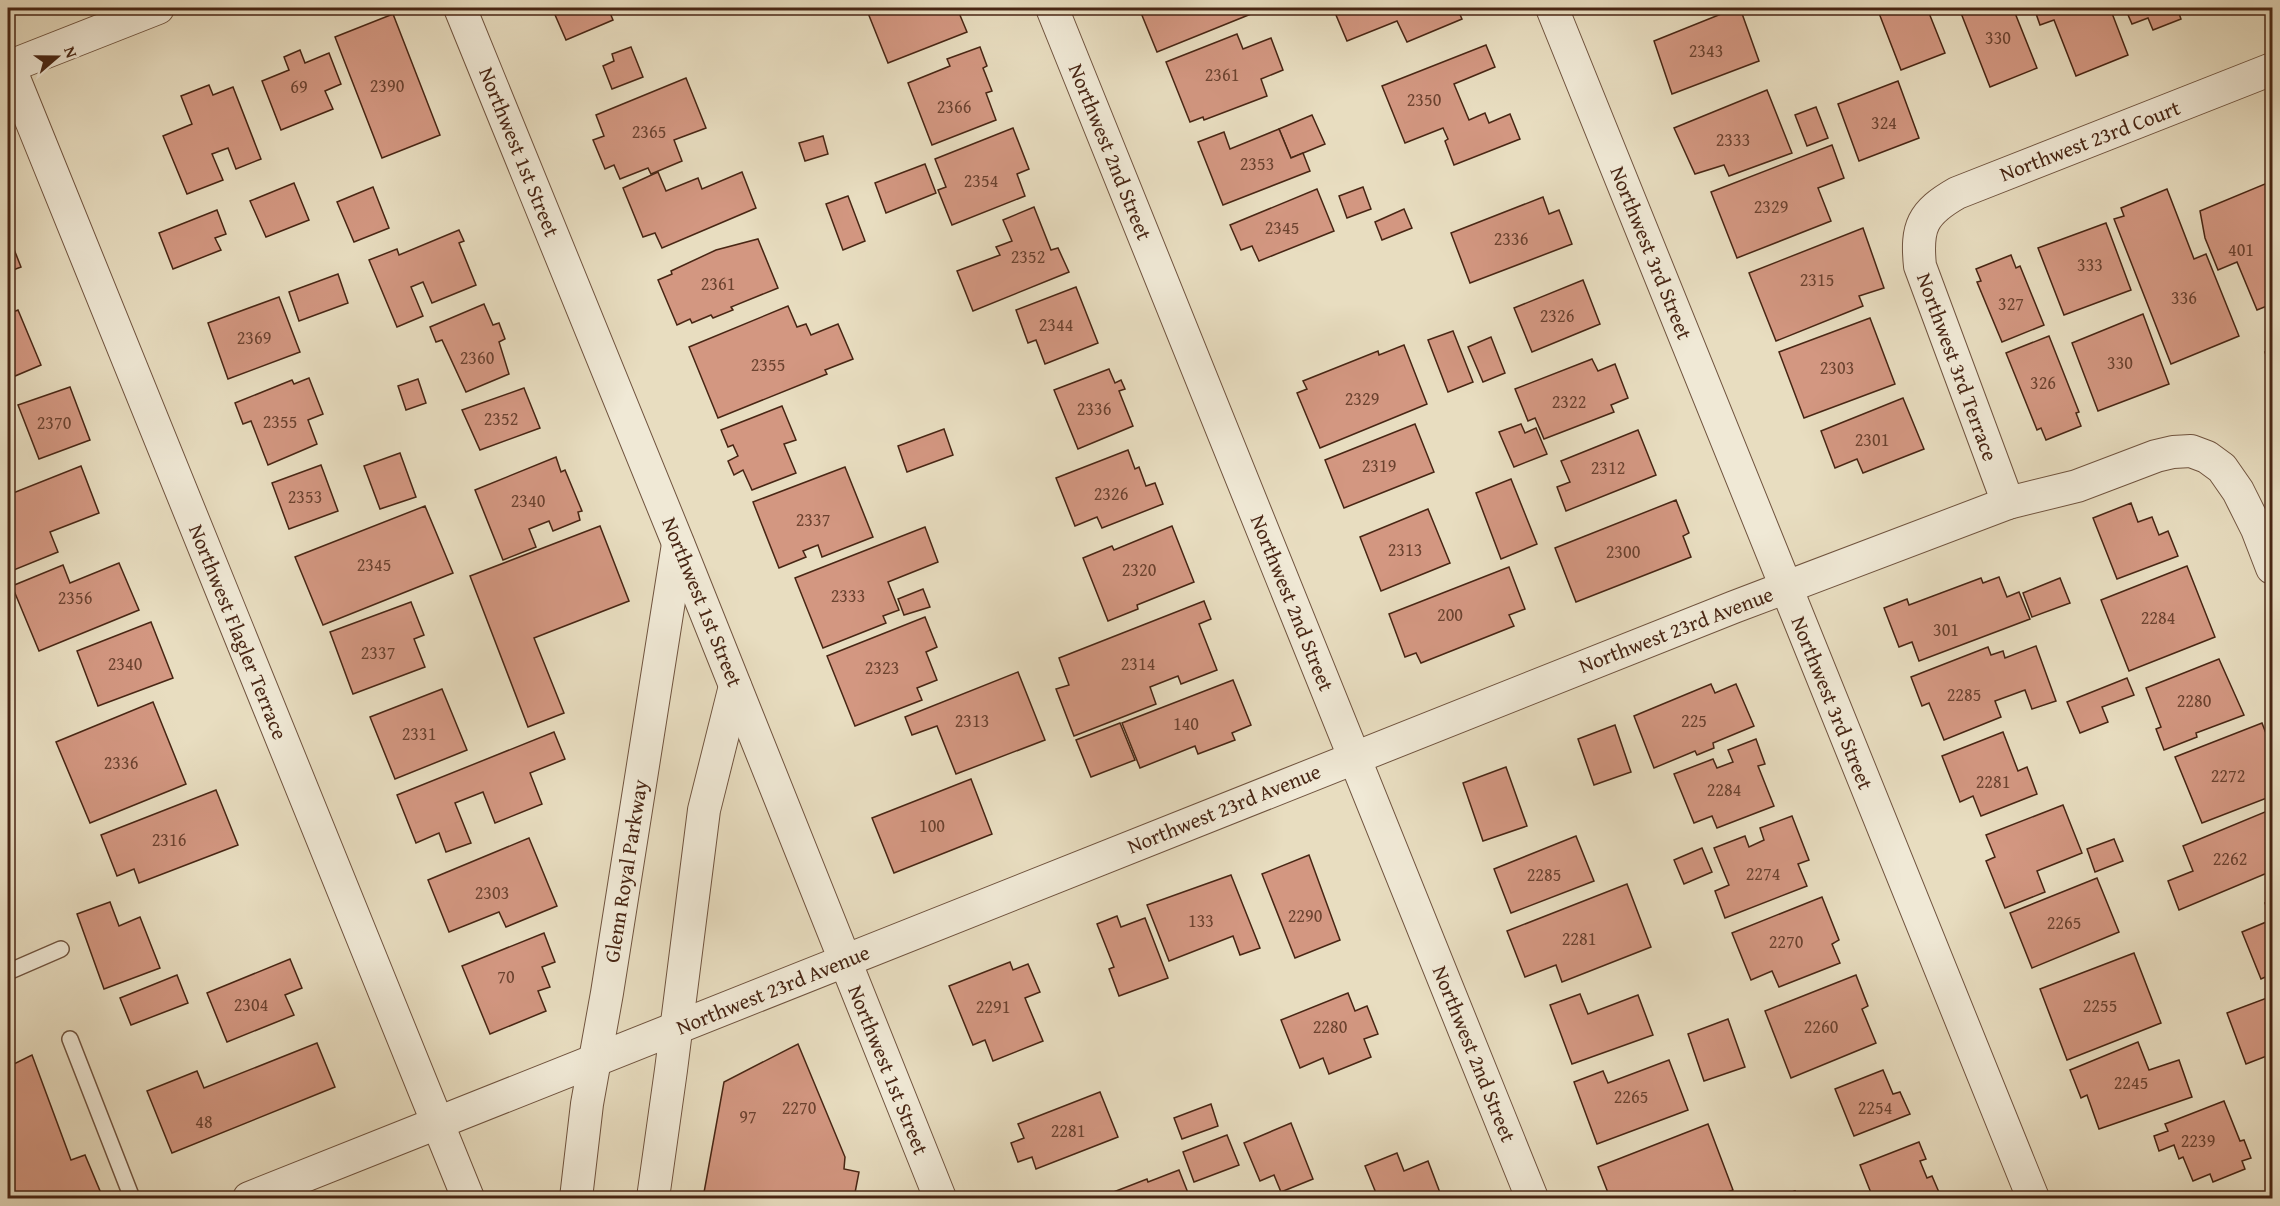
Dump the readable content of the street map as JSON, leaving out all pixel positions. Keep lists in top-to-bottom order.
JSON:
{
  "streets": {
    "street": [
      "Northwest 23rd Court",
      "Northwest 1st Street",
      "Northwest 2nd Street",
      "Northwest 3rd Street",
      "Northwest 3rd Terrace",
      "Northwest 23rd Avenue",
      "Northwest Flagler Terrace",
      "Glenn Royal Parkway"
    ]
  },
  "crossings": [
    ["Northwest 23rd Court", "Northwest 3rd Terrace"],
    ["Northwest 1st Street", "Northwest 23rd Avenue"],
    ["Northwest 1st Street", "Glenn Royal Parkway"],
    ["Northwest 2nd Street", "Northwest 23rd Avenue"],
    ["Northwest 3rd Street", "Northwest 23rd Avenue"],
    ["Northwest 3rd Terrace", "Northwest 23rd Avenue"],
    ["Northwest 23rd Avenue", "Northwest Flagler Terrace"],
    ["Northwest 23rd Avenue", "Glenn Royal Parkway"]
  ],
  "house_numbers": [
    "330",
    "2343",
    "2361",
    "2390",
    "69",
    "2350",
    "2366",
    "324",
    "2365",
    "2333",
    "2353",
    "2354",
    "2329",
    "2345",
    "2336",
    "401",
    "2352",
    "333",
    "2315",
    "2361",
    "336",
    "327",
    "2326",
    "2344",
    "2369",
    "2360",
    "330",
    "2355",
    "2303",
    "326",
    "2329",
    "2322",
    "2336",
    "2352",
    "2355",
    "2370",
    "2301",
    "2319",
    "2312",
    "2326",
    "2353",
    "2340",
    "2337",
    "2313",
    "2300",
    "2345",
    "2320",
    "2333",
    "2356",
    "200",
    "2284",
    "301",
    "2337",
    "2340",
    "2314",
    "2323",
    "2285",
    "2280",
    "2313",
    "225",
    "140",
    "2331",
    "2336",
    "2272",
    "2281",
    "2284",
    "100",
    "2316",
    "2262",
    "2274",
    "2285",
    "2303",
    "2290",
    "133",
    "2265",
    "2281",
    "2270",
    "70",
    "2304",
    "2255",
    "2291",
    "2280",
    "2260",
    "2245",
    "2265",
    "2270",
    "2254",
    "97",
    "48",
    "2281",
    "2239"
  ],
  "north": "right"
}
